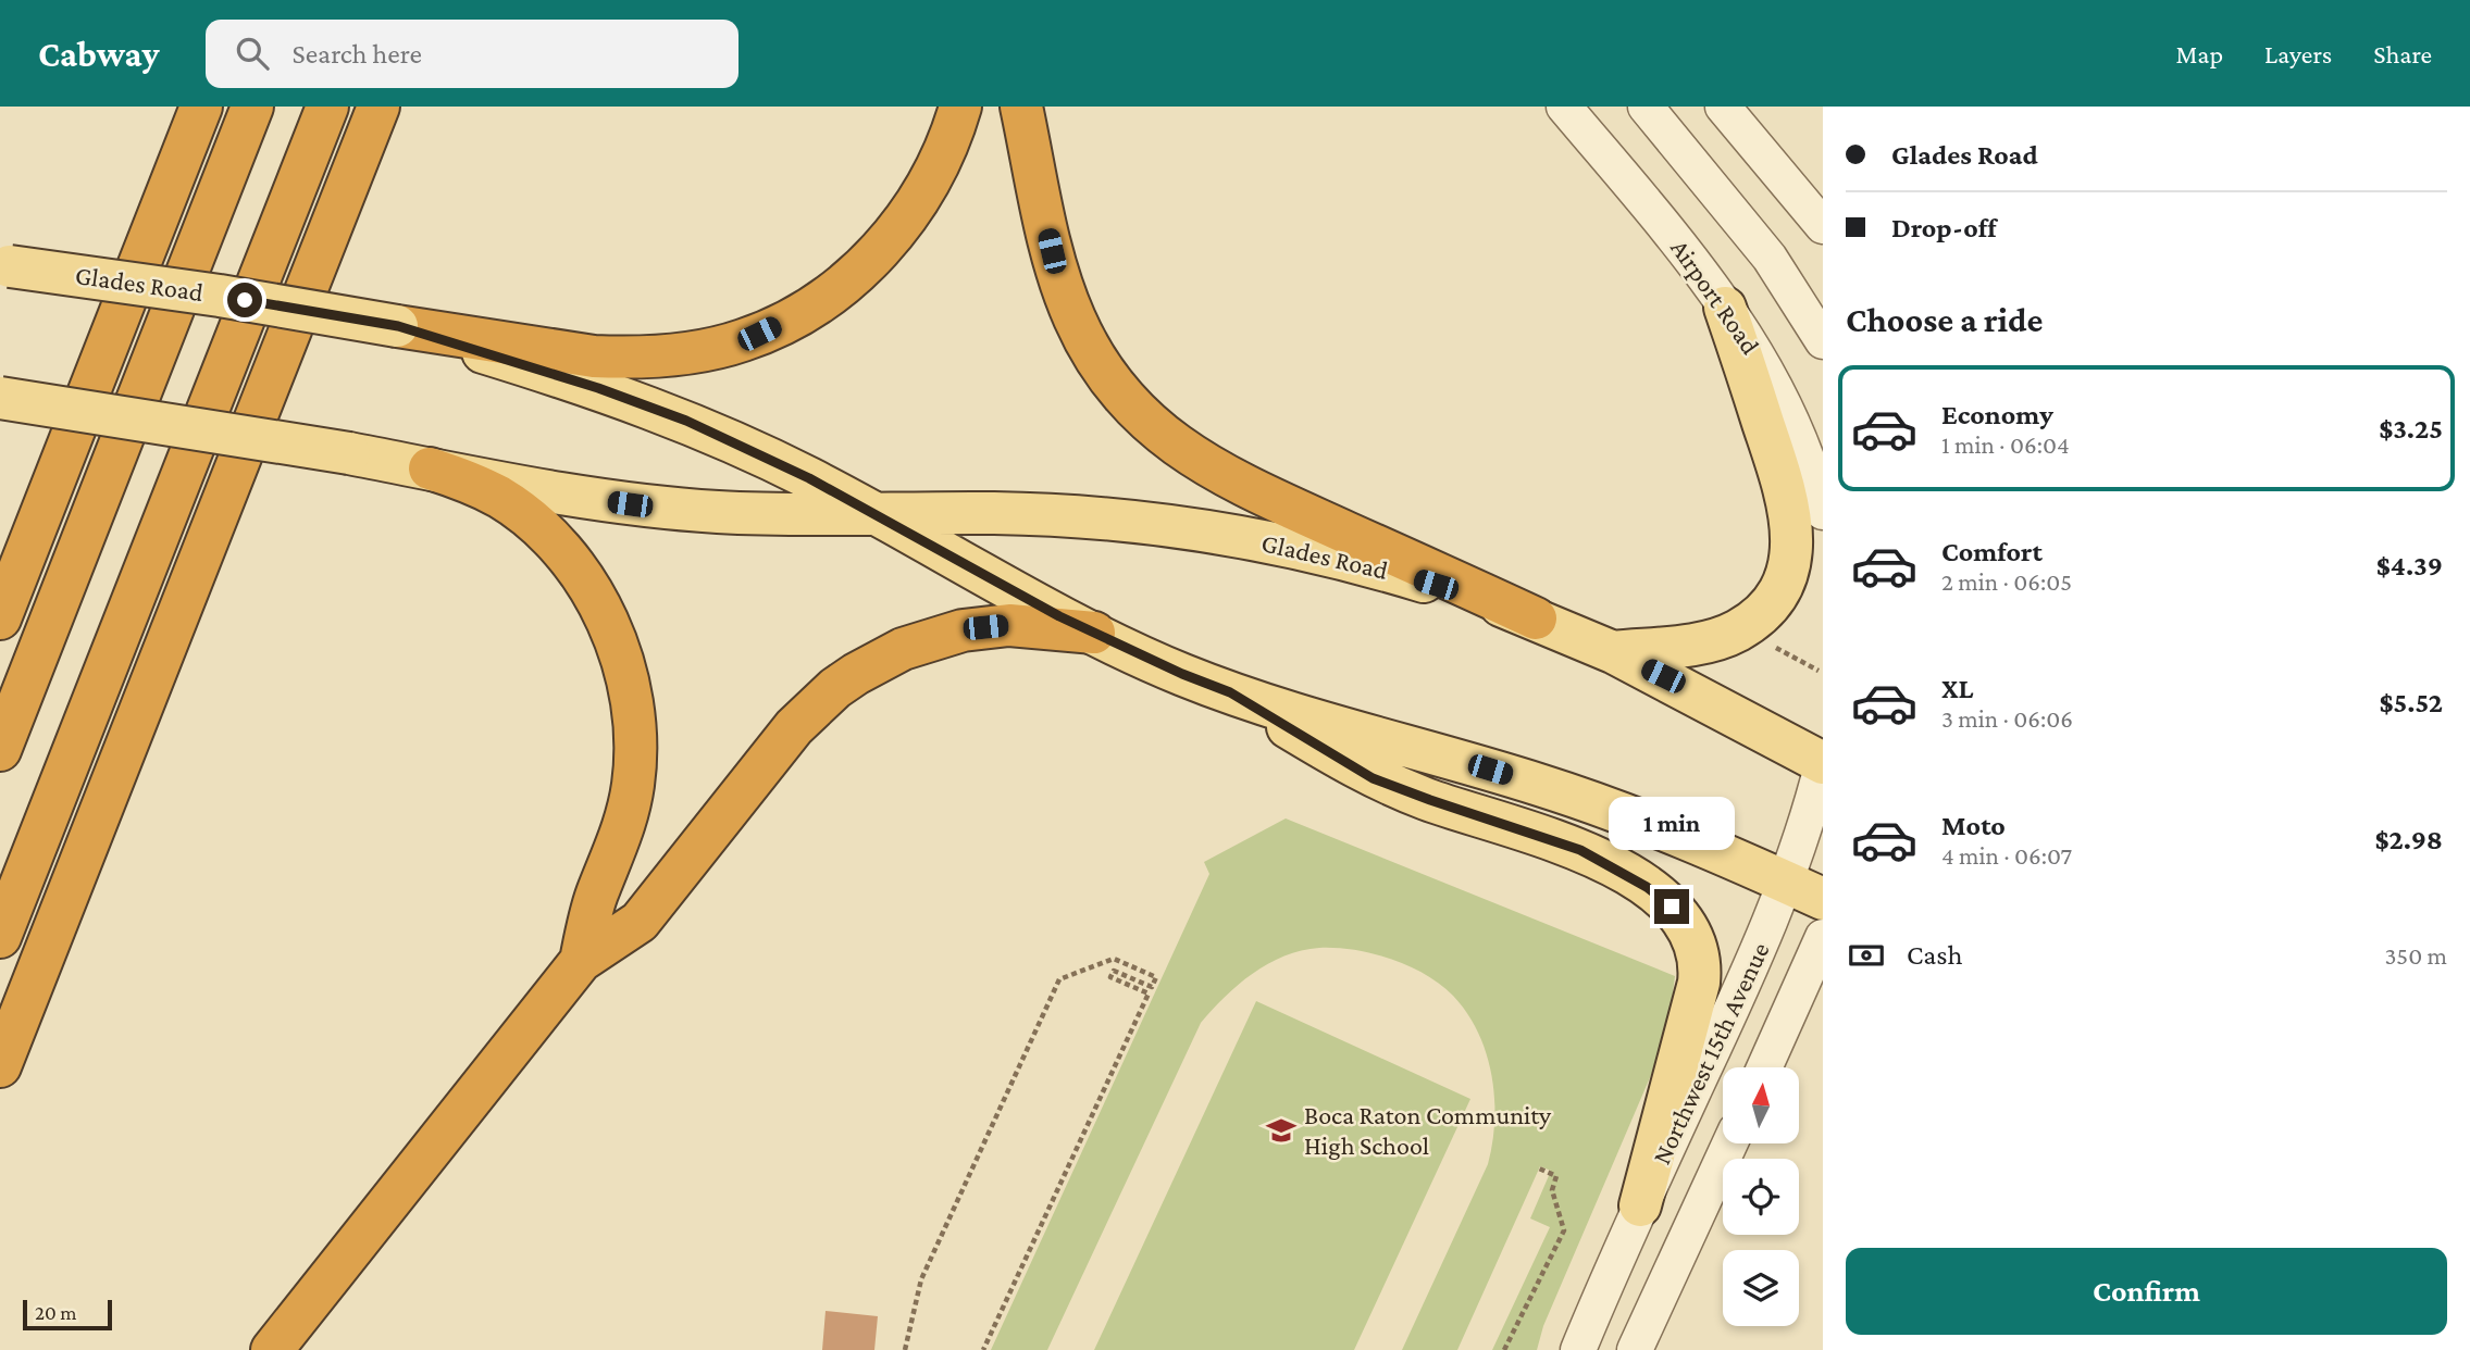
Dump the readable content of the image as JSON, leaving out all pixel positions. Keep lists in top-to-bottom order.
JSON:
{
  "streets": {
    "main road": ["Glades Road"],
    "street": ["Airport Road", "Northwest 15th Avenue"]
  },
  "crossings": [
    ["Glades Road", "Northwest 15th Avenue"]
  ],
  "places": {
    "school or university": ["Boca Raton Community High School"]
  },
  "scale_bar": "20 m",
  "north": "top",
  "page": {
    "header": "Cabway",
    "search": "Search here",
    "nav": ["Map", "Layers", "Share"],
    "banner": ["Glades Road", "Drop-off"],
    "heading": "Choose a ride",
    "list": [
      {
        "name": "Economy",
        "note": "1 min · 06:04",
        "value": "$3.25"
      },
      {
        "name": "Comfort",
        "note": "2 min · 06:05",
        "value": "$4.39"
      },
      {
        "name": "XL",
        "note": "3 min · 06:06",
        "value": "$5.52"
      },
      {
        "name": "Moto",
        "note": "4 min · 06:07",
        "value": "$2.98"
      }
    ],
    "bubble": "1 min",
    "pay": ["Cash", "350 m"],
    "buttons": "Confirm",
    "scale": "20 m"
  }
}
